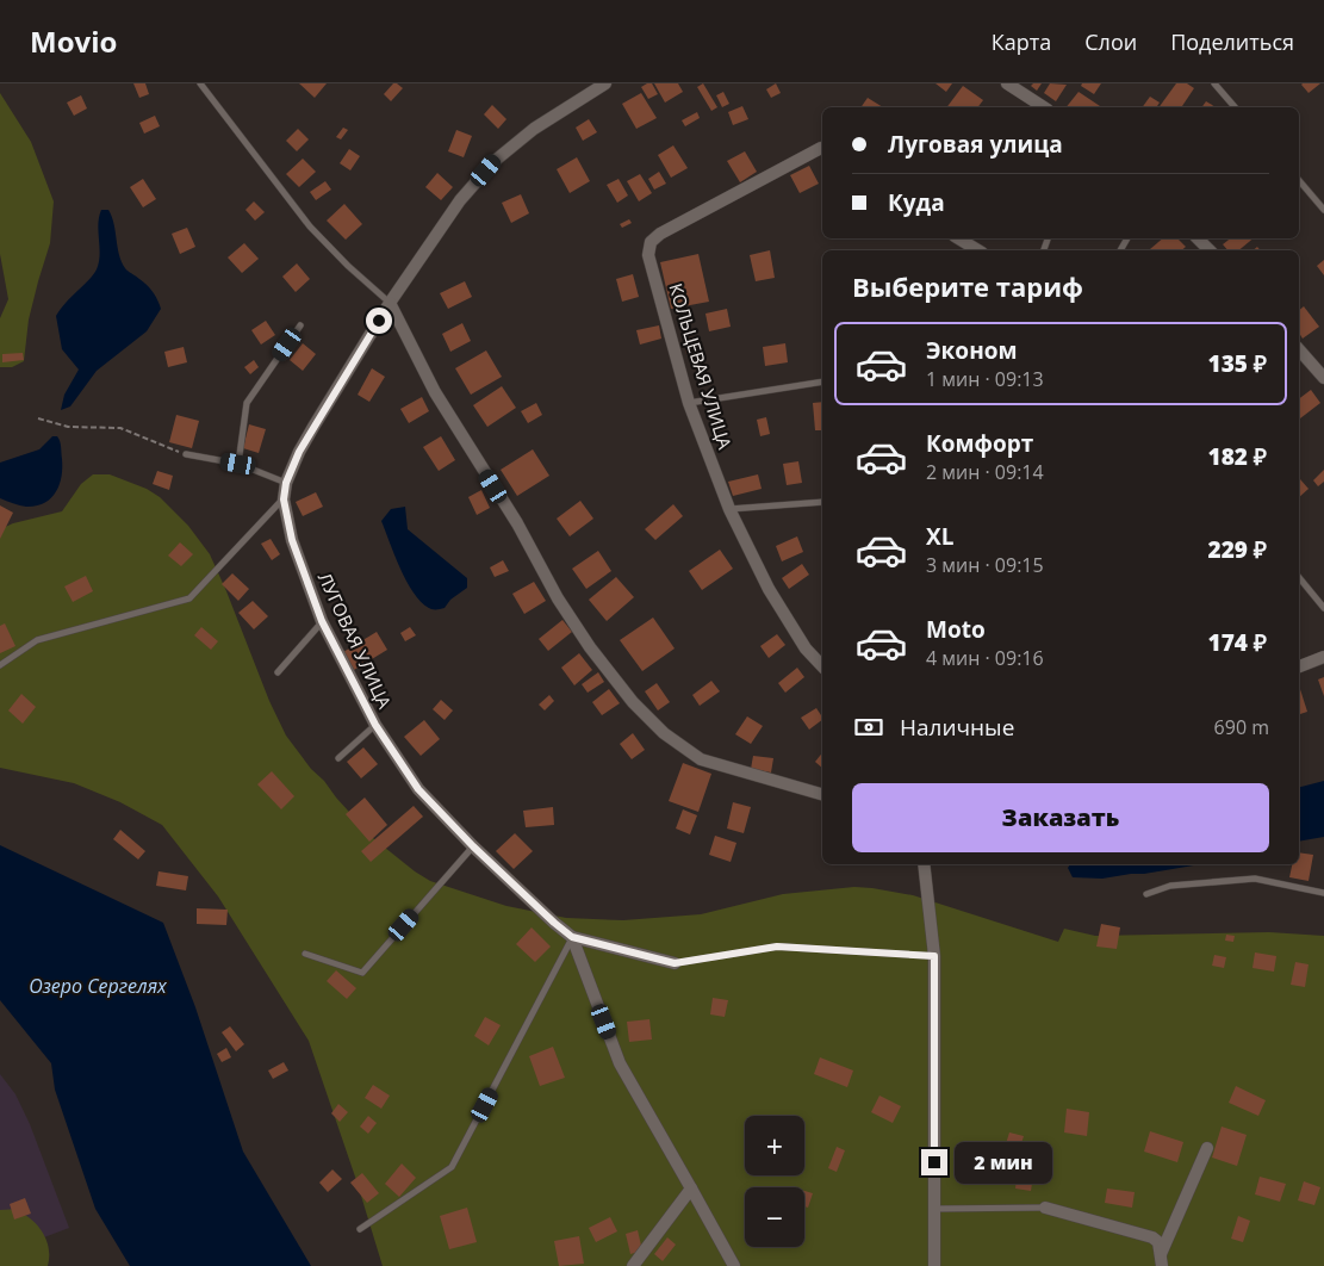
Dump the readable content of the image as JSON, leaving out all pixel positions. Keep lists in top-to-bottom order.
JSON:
{
  "streets": {
    "street": ["КОЛЬЦЕВАЯ УЛИЦА", "ЛУГОВАЯ УЛИЦА"]
  },
  "water": ["Озеро Сергелях"],
  "page": {
    "header": "Movio",
    "nav": ["Карта", "Слои", "Поделиться"],
    "banner": ["Луговая улица", "Куда"],
    "heading": "Выберите тариф",
    "list": [
      {
        "name": "Эконом",
        "note": "1 мин · 09:13",
        "value": "135 ₽"
      },
      {
        "name": "Комфорт",
        "note": "2 мин · 09:14",
        "value": "182 ₽"
      },
      {
        "name": "XL",
        "note": "3 мин · 09:15",
        "value": "229 ₽"
      },
      {
        "name": "Moto",
        "note": "4 мин · 09:16",
        "value": "174 ₽"
      }
    ],
    "pay": ["Наличные", "690 m"],
    "buttons": "Заказать",
    "map_buttons": ["+", "−"],
    "bubble": "2 мин"
  }
}
